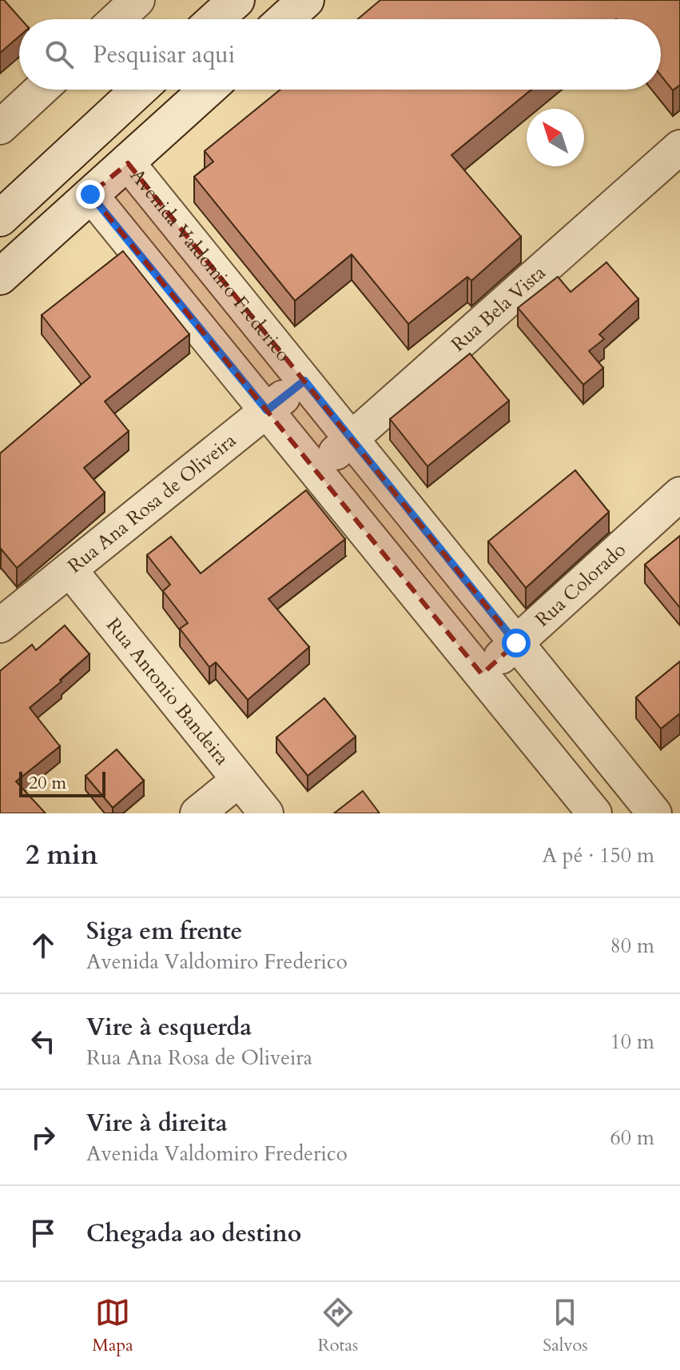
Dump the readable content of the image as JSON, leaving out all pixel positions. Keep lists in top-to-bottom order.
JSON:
{
  "streets": {
    "street": [
      "Avenida Valdomiro Frederico",
      "Rua Bela Vista",
      "Rua Ana Rosa de Oliveira",
      "Rua Colorado",
      "Rua Antonio Bandeira"
    ]
  },
  "crossings": [
    ["Avenida Valdomiro Frederico", "Rua Bela Vista"],
    ["Avenida Valdomiro Frederico", "Rua Ana Rosa de Oliveira"],
    ["Avenida Valdomiro Frederico", "Rua Colorado"],
    ["Rua Ana Rosa de Oliveira", "Rua Antonio Bandeira"]
  ],
  "scale_bar": "20 m",
  "north": "top left",
  "page": {
    "search": "Pesquisar aqui",
    "scale": "20 m",
    "heading": ["2 min", "A pé · 150 m"],
    "list": [
      ["Siga em frente", "Avenida Valdomiro Frederico", "80 m"],
      ["Vire à esquerda", "Rua Ana Rosa de Oliveira", "10 m"],
      ["Vire à direita", "Avenida Valdomiro Frederico", "60 m"],
      "Chegada ao destino"
    ],
    "nav": ["Mapa", "Rotas", "Salvos"]
  }
}
